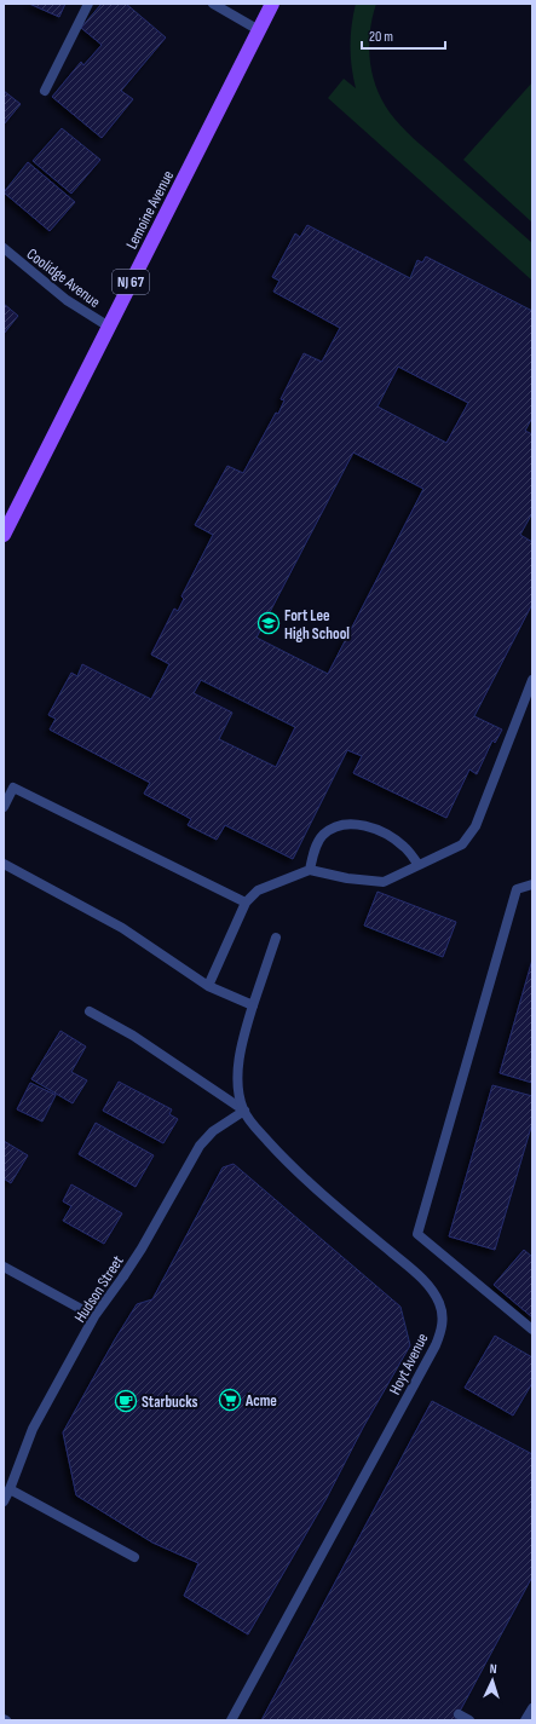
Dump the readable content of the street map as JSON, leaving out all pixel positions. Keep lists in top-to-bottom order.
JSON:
{
  "streets": {
    "main road": ["Lemoine Avenue", "NJ 67"],
    "street": ["Coolidge Avenue", "Hudson Street", "Hoyt Avenue"]
  },
  "crossings": [
    ["Lemoine Avenue", "Coolidge Avenue"],
    ["Hudson Street", "Hoyt Avenue"]
  ],
  "places": {
    "school or university": ["Fort Lee High School"],
    "supermarket": ["Acme"],
    "cafe": ["Starbucks"]
  },
  "scale_bar": "20 m",
  "north": "top"
}
